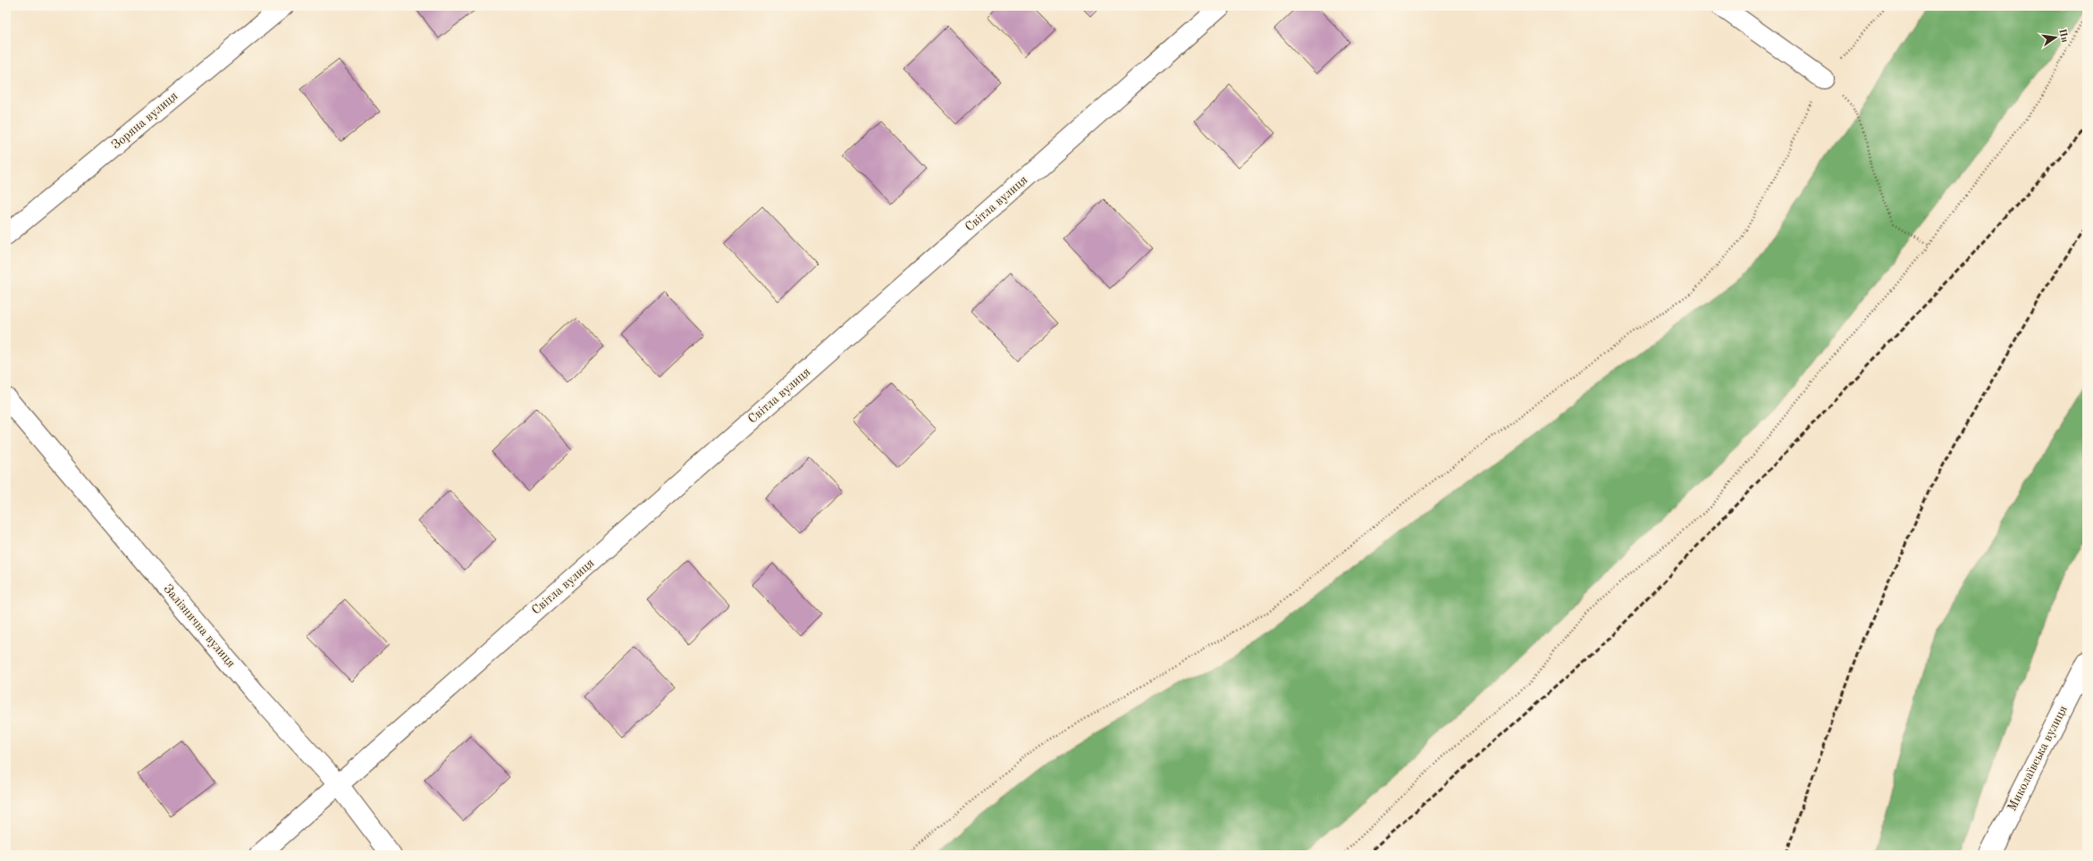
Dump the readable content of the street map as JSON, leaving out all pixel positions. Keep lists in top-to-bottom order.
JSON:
{
  "streets": {
    "street": [
      "Зоряна вулиця",
      "Світла вулиця",
      "Залізнична вулиця",
      "Миколаївська вулиця"
    ]
  },
  "crossings": [
    ["Світла вулиця", "Залізнична вулиця"]
  ],
  "north": "right"
}
